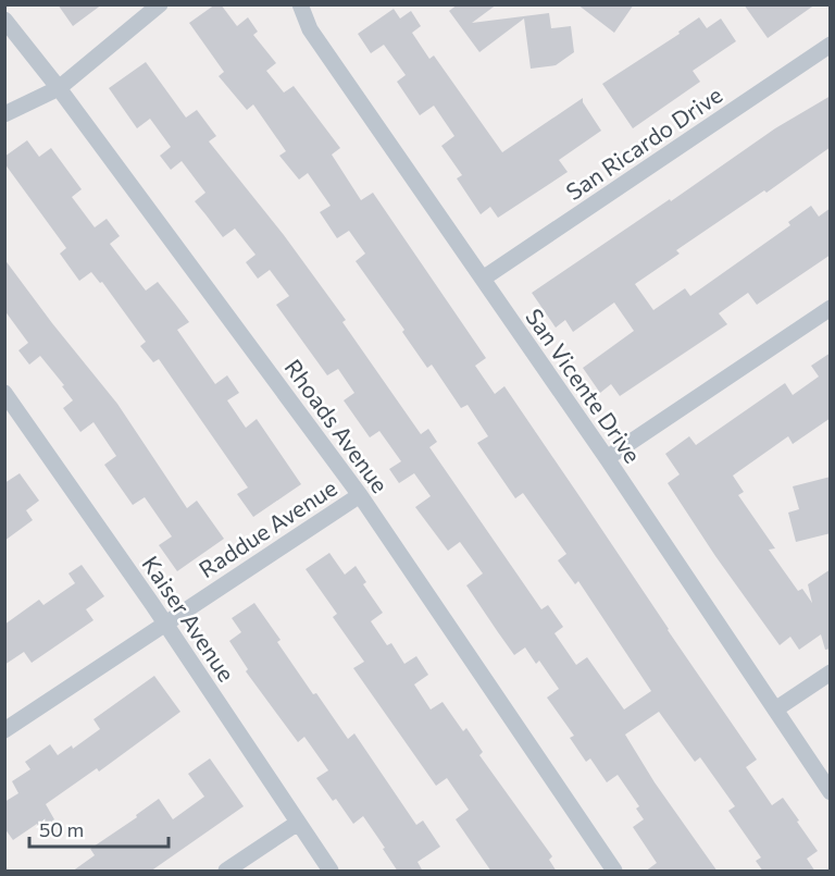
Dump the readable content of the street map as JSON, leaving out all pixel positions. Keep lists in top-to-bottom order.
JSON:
{
  "streets": {
    "street": [
      "San Ricardo Drive",
      "San Vicente Drive",
      "Rhoads Avenue",
      "Raddue Avenue",
      "Kaiser Avenue"
    ]
  },
  "crossings": [
    ["San Ricardo Drive", "San Vicente Drive"],
    ["Rhoads Avenue", "Raddue Avenue"],
    ["Raddue Avenue", "Kaiser Avenue"]
  ],
  "scale_bar": "50 m"
}
